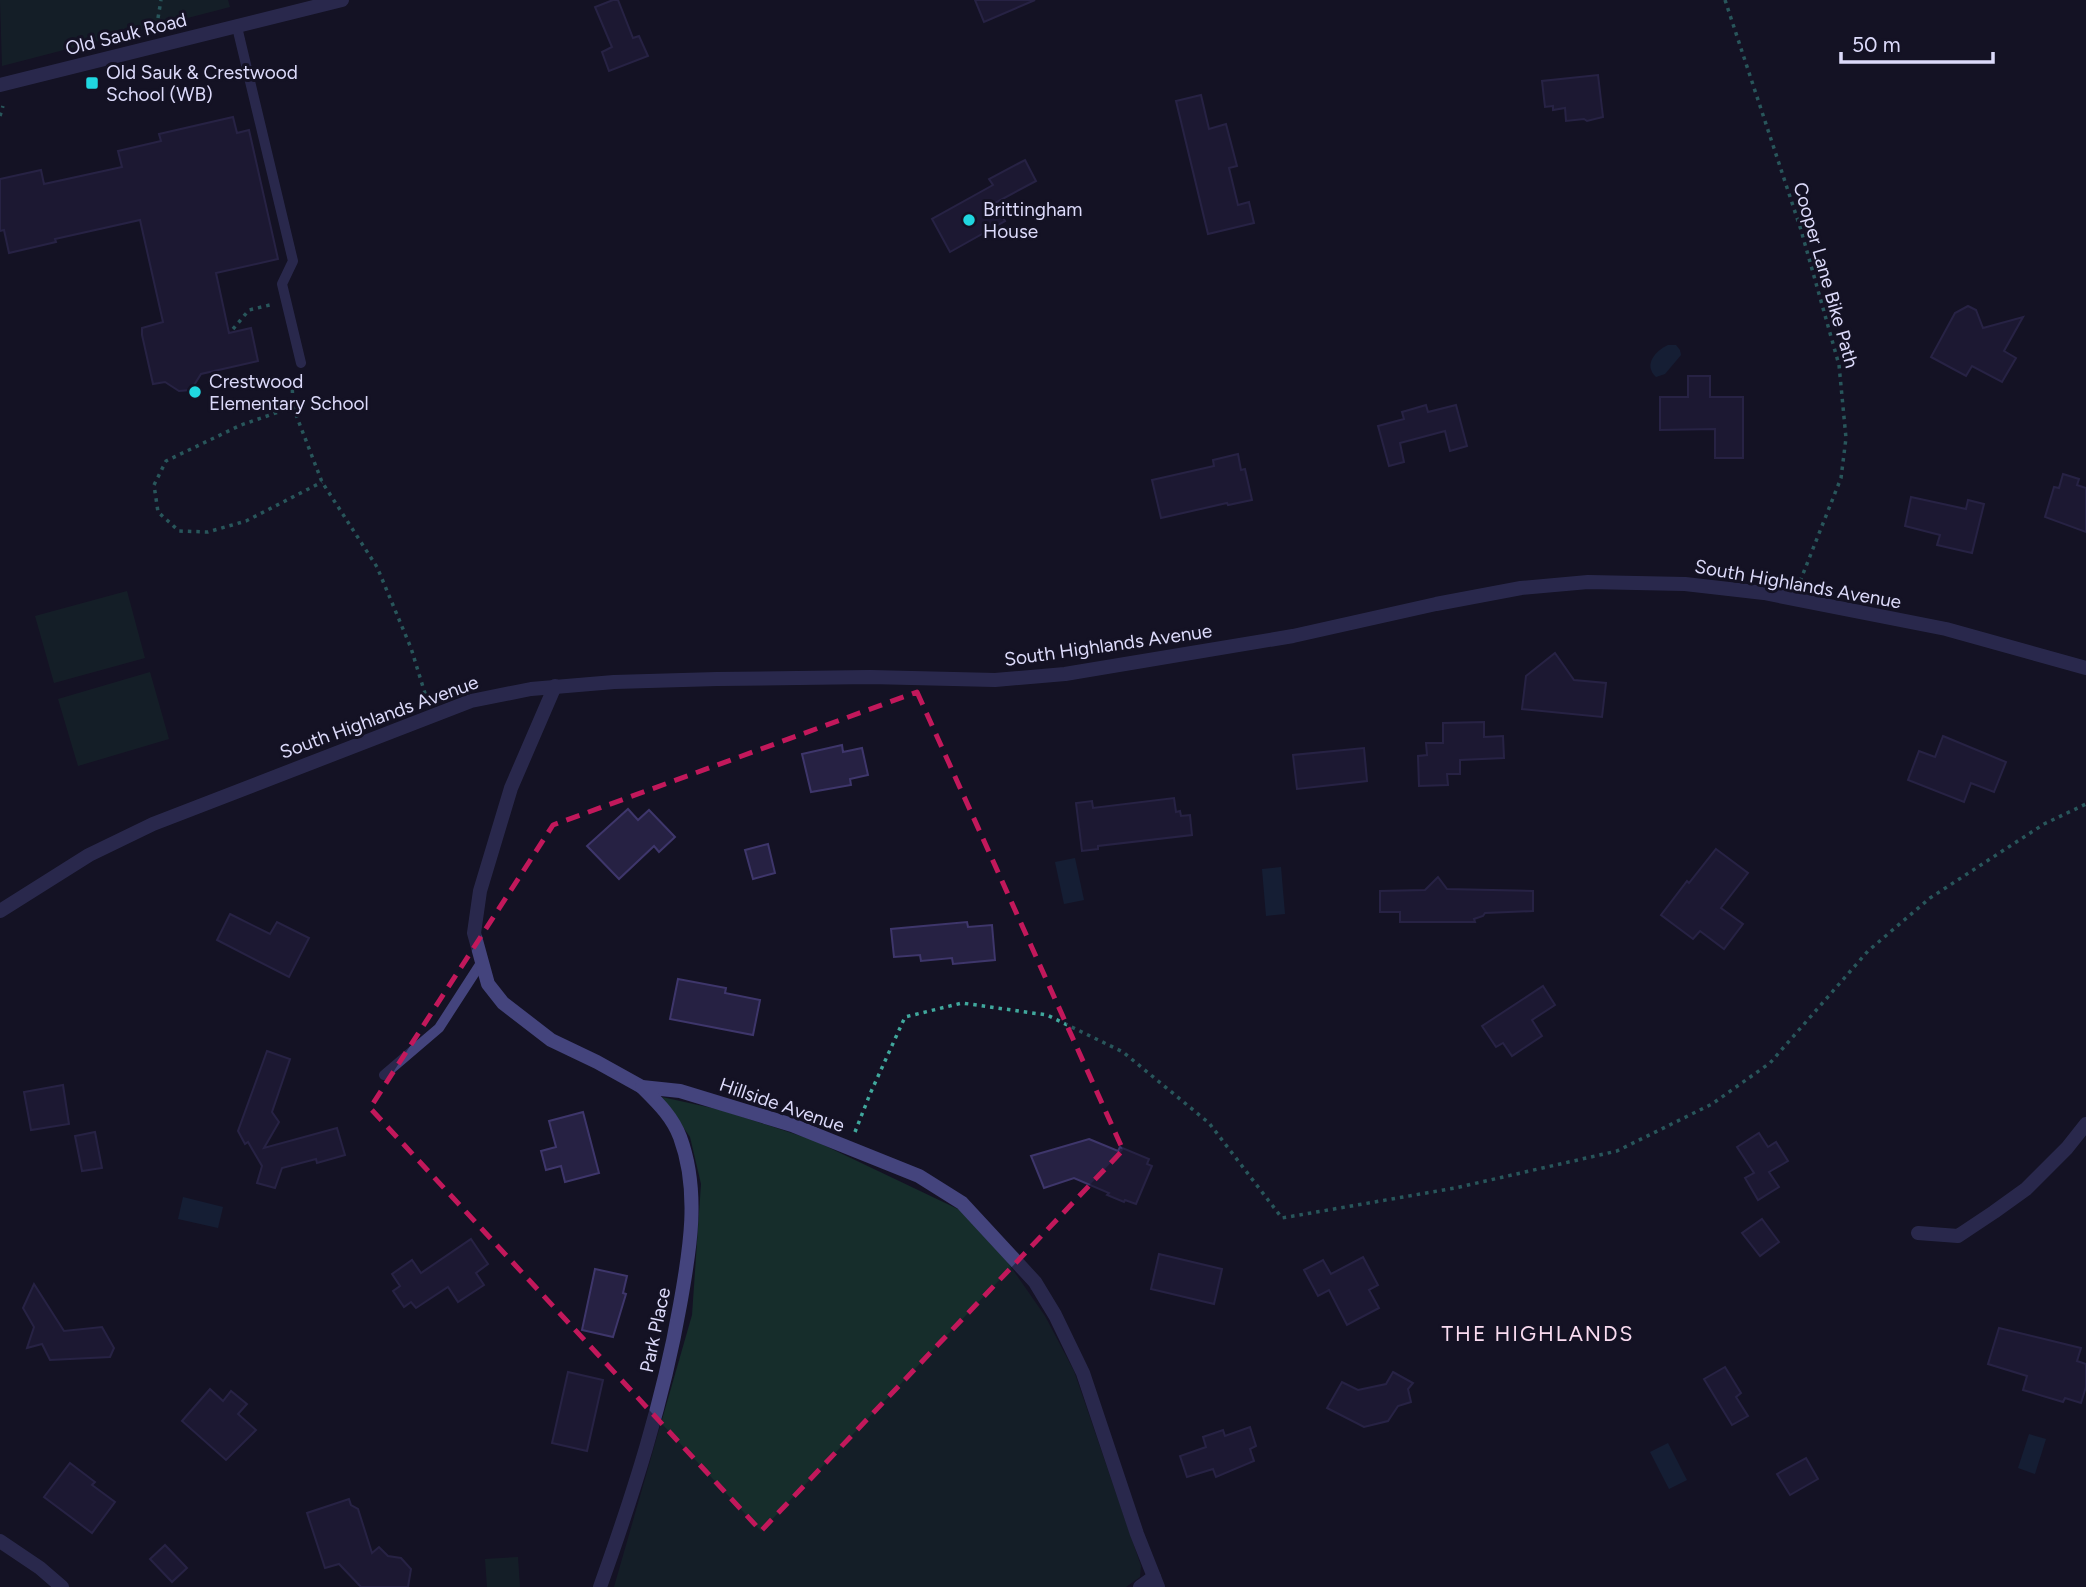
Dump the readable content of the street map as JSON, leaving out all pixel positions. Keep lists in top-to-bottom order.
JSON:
{
  "streets": {
    "street": [
      "Old Sauk Road",
      "South Highlands Avenue",
      "Hillside Avenue",
      "Park Place"
    ],
    "path": ["Cooper Lane Bike Path"]
  },
  "crossings": [
    ["Cooper Lane Bike Path", "South Highlands Avenue"],
    ["South Highlands Avenue", "Hillside Avenue"],
    ["Hillside Avenue", "Park Place"]
  ],
  "districts": ["THE HIGHLANDS"],
  "places": {
    "transit": ["Old Sauk & Crestwood School (WB)"],
    "other": ["Brittingham House", "Crestwood Elementary School"]
  },
  "scale_bar": "50 m"
}
